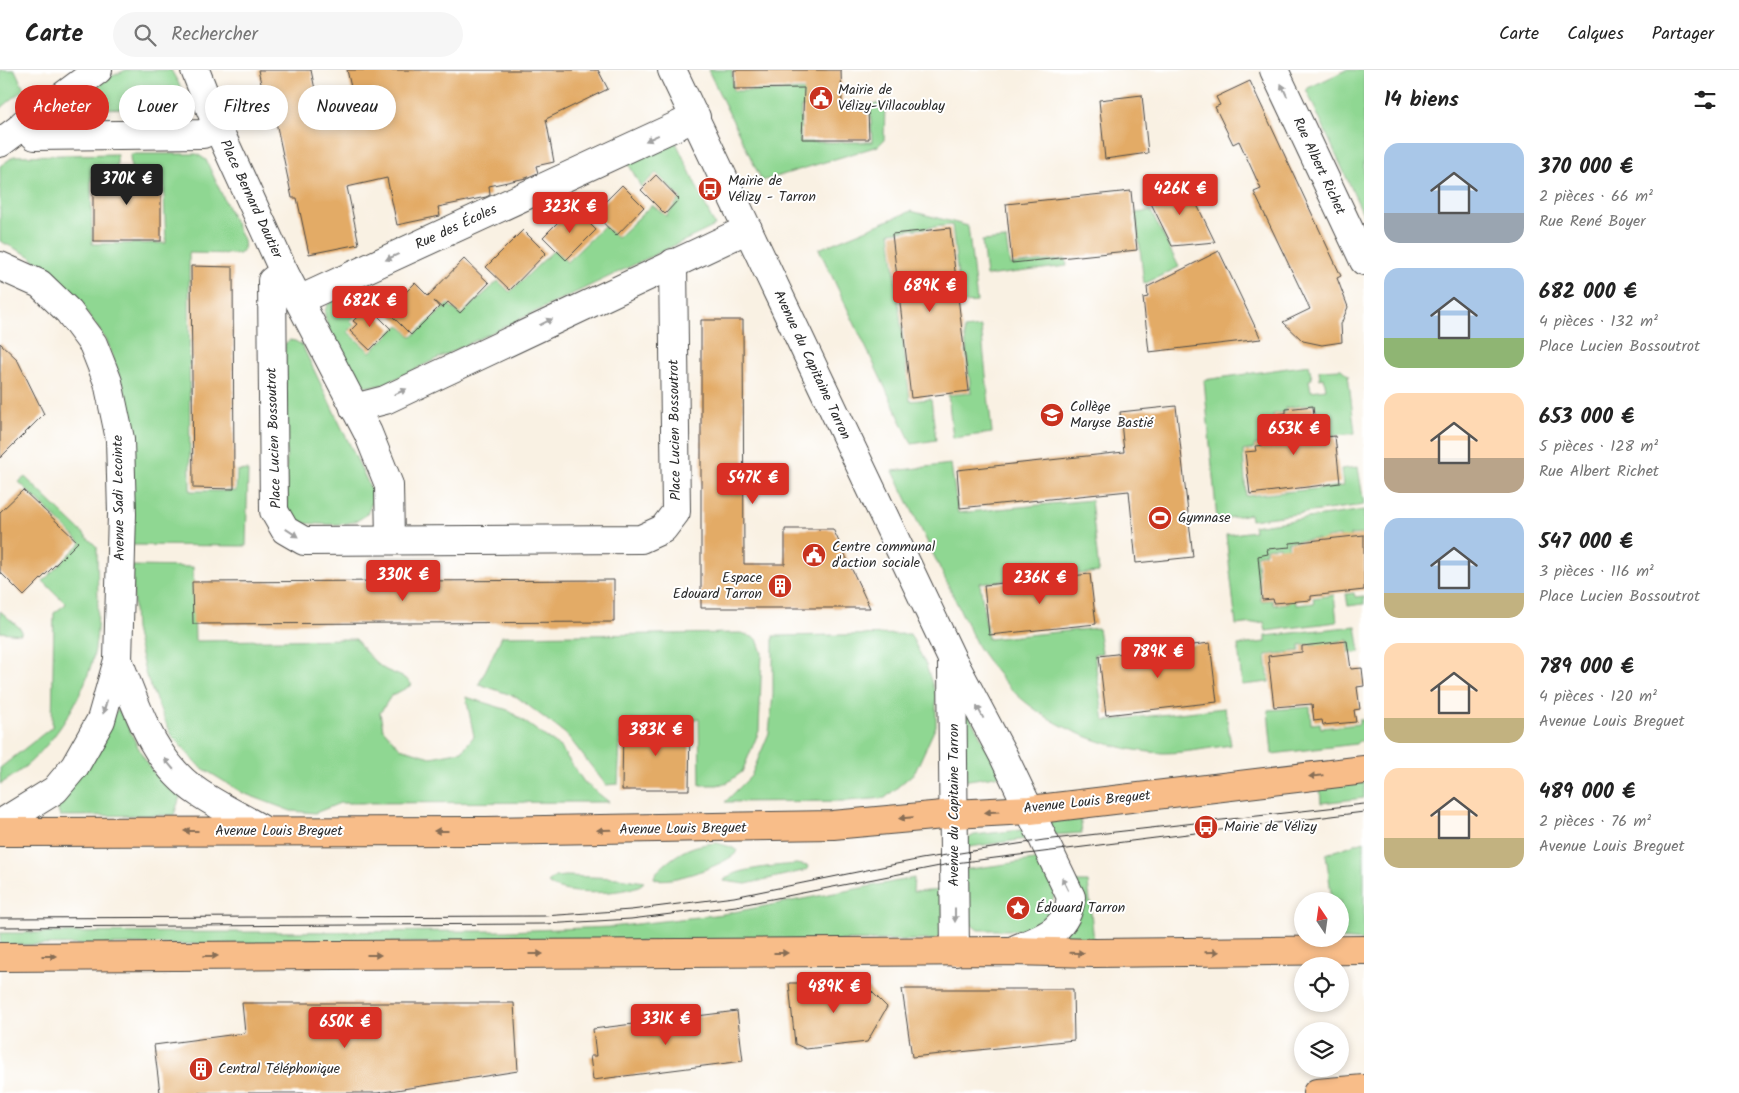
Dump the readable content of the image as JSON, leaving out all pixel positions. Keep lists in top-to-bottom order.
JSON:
{
  "streets": {
    "main road": ["Avenue Louis Breguet"],
    "street": [
      "Rue Albert Richet",
      "Place Bernard Dautier",
      "Rue des Écoles",
      "Avenue du Capitaine Tarron",
      "Place Lucien Bossoutrot",
      "Avenue Sadi Lecointe"
    ]
  },
  "crossings": [
    ["Place Bernard Dautier", "Rue des Écoles"],
    ["Place Bernard Dautier", "Place Lucien Bossoutrot"],
    ["Rue des Écoles", "Avenue du Capitaine Tarron"],
    ["Avenue du Capitaine Tarron", "Avenue Louis Breguet"],
    ["Avenue Sadi Lecointe", "Avenue Louis Breguet"]
  ],
  "one_way": ["Rue Albert Richet"],
  "places": {
    "public building": ["Mairie de Vélizy-Villacoublay", "Centre communal d'action sociale"],
    "bus stop": ["Mairie de Vélizy - Tarron", "Mairie de Vélizy"],
    "school or university": ["Collège Maryse Bastié"],
    "sports": ["Gymnase"],
    "building": ["Espace Edouard Tarron", "Central Téléphonique"],
    "place": ["Édouard Tarron"]
  },
  "north": "top",
  "page": {
    "header": "Carte",
    "search": "Rechercher",
    "nav": ["Carte", "Calques", "Partager"],
    "heading": "14 biens",
    "chip": [
      "Acheter",
      "Louer",
      "Filtres",
      "Nouveau"
    ],
    "list": [
      {
        "name": "370 000 €",
        "note": "2 pièces · 66 m² · Rue René Boyer"
      },
      {
        "name": "682 000 €",
        "note": "4 pièces · 132 m² · Place Lucien Bossoutrot"
      },
      {
        "name": "653 000 €",
        "note": "5 pièces · 128 m² · Rue Albert Richet"
      },
      {
        "name": "547 000 €",
        "note": "3 pièces · 116 m² · Place Lucien Bossoutrot"
      },
      {
        "name": "789 000 €",
        "note": "4 pièces · 120 m² · Avenue Louis Breguet"
      },
      {
        "name": "489 000 €",
        "note": "2 pièces · 76 m² · Avenue Louis Breguet"
      }
    ],
    "price": [
      "370K €",
      "426K €",
      "323K €",
      "689K €",
      "682K €",
      "653K €",
      "547K €",
      "330K €",
      "236K €",
      "789K €",
      "383K €",
      "489K €",
      "331K €",
      "650K €"
    ]
  }
}
